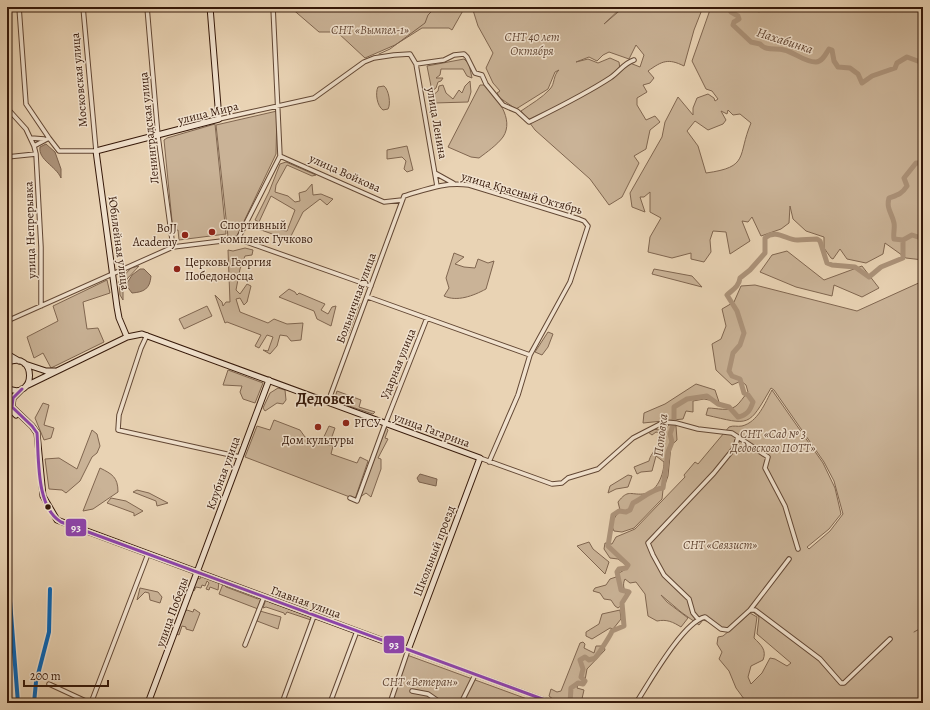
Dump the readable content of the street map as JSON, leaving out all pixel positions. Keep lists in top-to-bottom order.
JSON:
{
  "streets": {
    "street": [
      "Московская улица",
      "улица Мира",
      "улица Ленина",
      "Ленинградская улица",
      "улица Войкова",
      "улица Красный Октябрь",
      "улица Непрерывка",
      "Юбилейная улица",
      "Больничная улица",
      "Ударная улица",
      "улица Гагарина",
      "Клубная улица",
      "Школьный проезд",
      "Главная улица",
      "улица Победы"
    ]
  },
  "crossings": [
    ["Московская улица", "улица Мира"],
    ["Московская улица", "Юбилейная улица"],
    ["улица Мира", "улица Ленина"],
    ["улица Мира", "Ленинградская улица"],
    ["улица Мира", "Юбилейная улица"],
    ["улица Ленина", "улица Красный Октябрь"],
    ["улица Войкова", "улица Красный Октябрь"],
    ["улица Войкова", "Больничная улица"],
    ["улица Красный Октябрь", "Больничная улица"],
    ["Юбилейная улица", "улица Гагарина"],
    ["Больничная улица", "улица Гагарина"],
    ["Ударная улица", "улица Гагарина"],
    ["улица Гагарина", "Клубная улица"],
    ["улица Гагарина", "Школьный проезд"],
    ["Клубная улица", "Главная улица"],
    ["Клубная улица", "улица Победы"],
    ["Школьный проезд", "Главная улица"],
    ["Главная улица", "улица Победы"]
  ],
  "districts": ["Дедовск"],
  "water": ["Нахабинка", "Поповка"],
  "parks": [
    "СНТ «Вымпел-1»",
    "СНТ 40 лет Октября",
    "СНТ «Сад № 3 Дедовского ПОТТ»",
    "СНТ «Связист»",
    "СНТ «Ветеран»"
  ],
  "places": [
    "Спортивный комплекс Гучково",
    "BoJJ Academy",
    "Церковь Георгия Победоносца",
    "РГСУ",
    "Дом культуры"
  ],
  "lines": ["transit line 93"],
  "scale_bar": "200 m"
}
